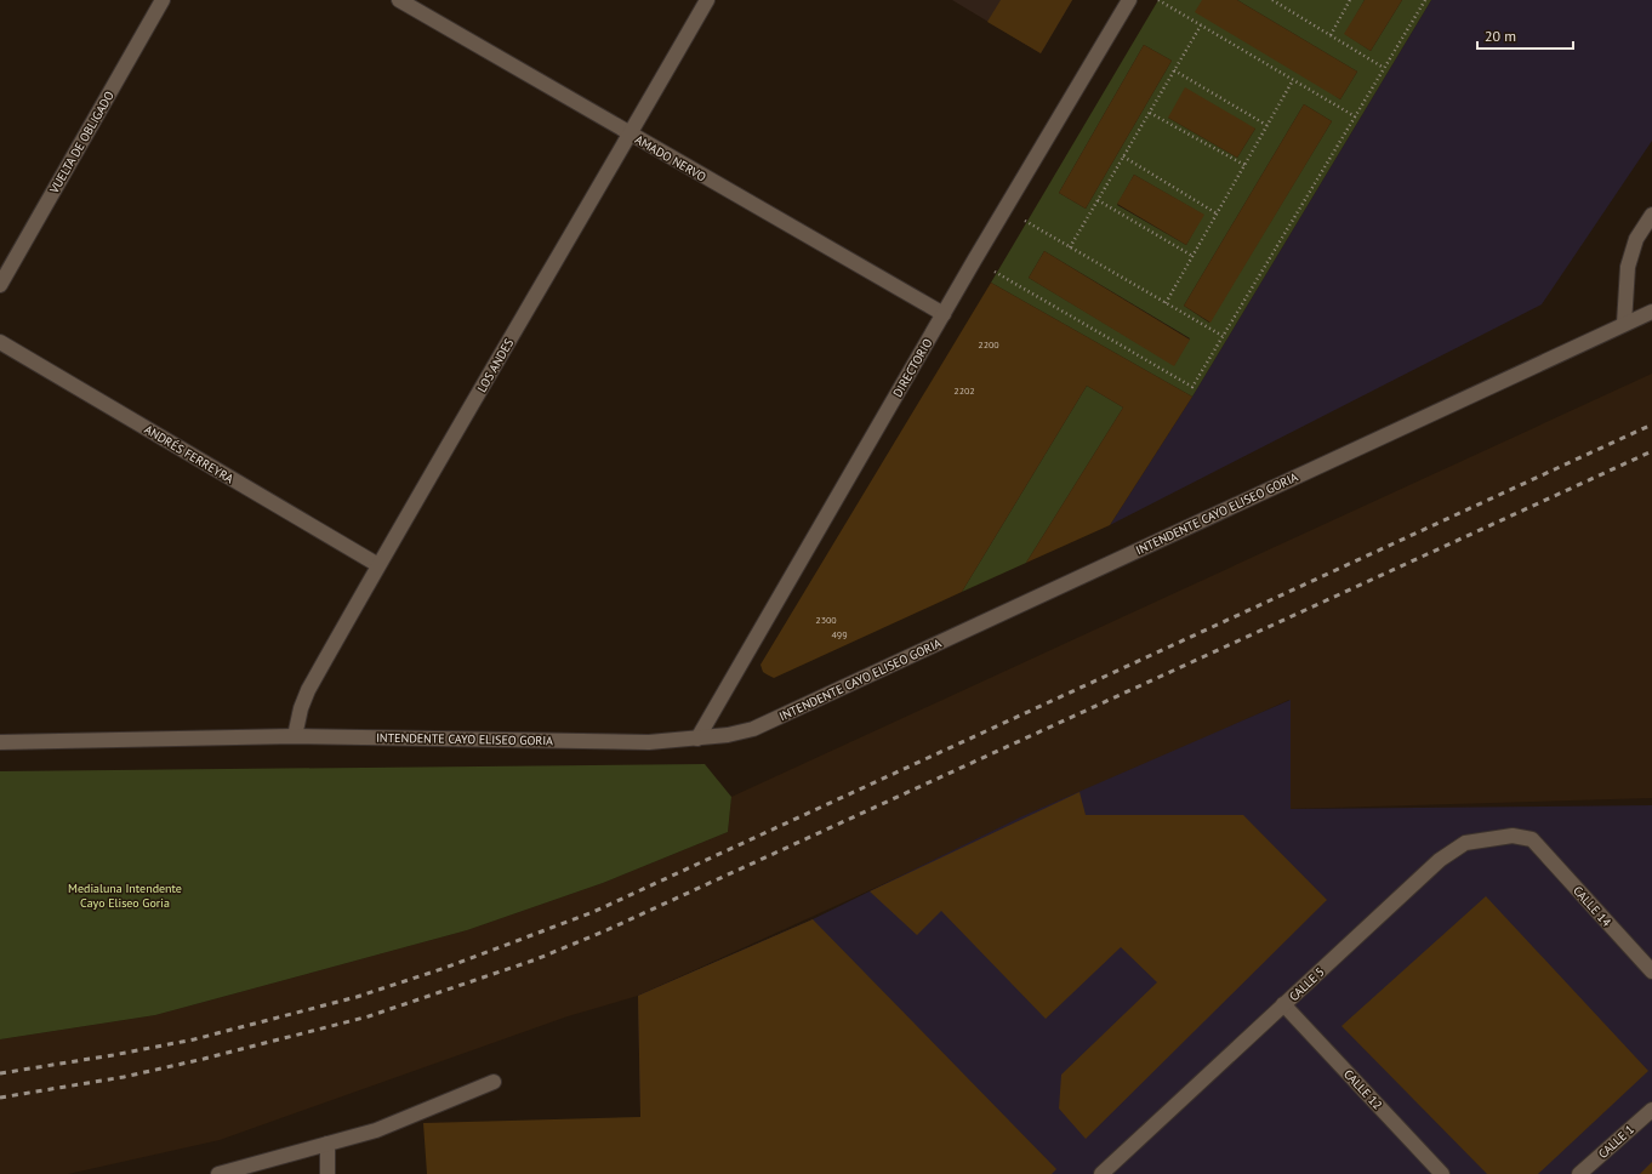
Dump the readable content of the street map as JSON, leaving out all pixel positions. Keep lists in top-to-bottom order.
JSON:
{
  "streets": {
    "street": [
      "VUELTA DE OBLIGADO",
      "AMADO NERVO",
      "LOS ANDES",
      "DIRECTORIO",
      "ANDRÉS FERREYRA",
      "INTENDENTE CAYO ELISEO GORIA",
      "CALLE 14",
      "CALLE 5",
      "CALLE 12",
      "CALLE 1"
    ]
  },
  "crossings": [
    ["AMADO NERVO", "LOS ANDES"],
    ["AMADO NERVO", "DIRECTORIO"],
    ["LOS ANDES", "ANDRÉS FERREYRA"],
    ["LOS ANDES", "INTENDENTE CAYO ELISEO GORIA"],
    ["DIRECTORIO", "INTENDENTE CAYO ELISEO GORIA"],
    ["CALLE 14", "CALLE 5"],
    ["CALLE 5", "CALLE 12"]
  ],
  "parks": ["Medialuna Intendente Cayo Eliseo Goria"],
  "house_numbers": [
    "2200",
    "2202",
    "2300",
    "499"
  ],
  "scale_bar": "20 m"
}
